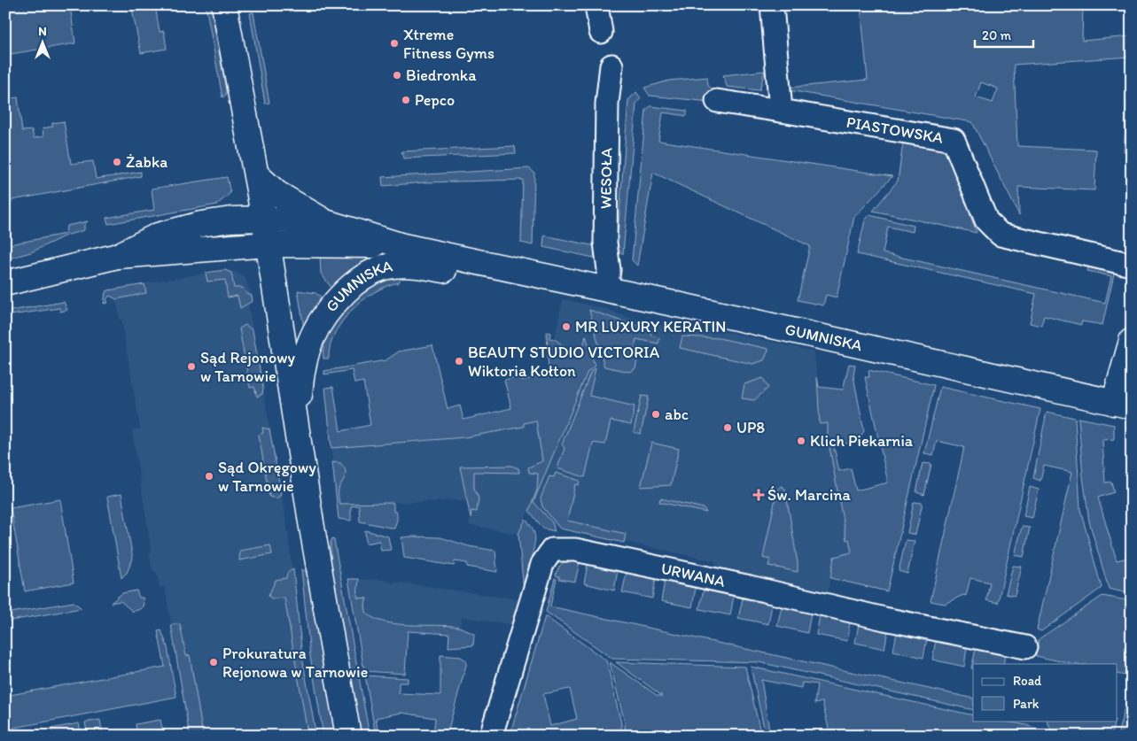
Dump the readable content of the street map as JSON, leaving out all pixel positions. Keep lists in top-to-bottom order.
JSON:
{
  "streets": {
    "street": [
      "PIASTOWSKA",
      "WESOŁA",
      "GUMNISKA",
      "URWANA"
    ]
  },
  "crossings": [
    ["WESOŁA", "GUMNISKA"]
  ],
  "places": {
    "other": [
      "Xtreme Fitness Gyms",
      "Biedronka",
      "Pepco",
      "Żabka",
      "MR LUXURY KERATIN",
      "BEAUTY STUDIO VICTORIA Wiktoria Kołton",
      "Sąd Rejonowy w Tarnowie",
      "abc",
      "UP8",
      "Klich Piekarnia",
      "Sąd Okręgowy w Tarnowie",
      "Prokuratura Rejonowa w Tarnowie"
    ],
    "health": ["Św. Marcina"]
  },
  "legend": ["Road", "Park"],
  "scale_bar": "20 m",
  "north": "top"
}
